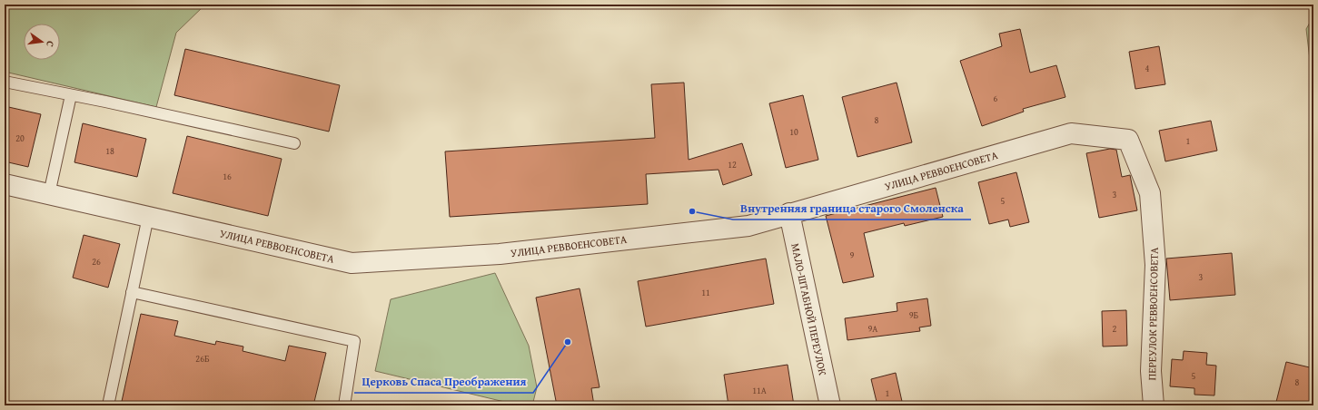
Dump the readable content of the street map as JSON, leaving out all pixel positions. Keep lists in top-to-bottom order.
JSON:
{
  "streets": {
    "street": ["УЛИЦА РЕВВОЕНСОВЕТА", "МАЛО-ШТАБНОЙ ПЕРЕУЛОК", "ПЕРЕУЛОК РЕВВОЕНСОВЕТА"]
  },
  "crossings": [
    ["УЛИЦА РЕВВОЕНСОВЕТА", "МАЛО-ШТАБНОЙ ПЕРЕУЛОК"],
    ["УЛИЦА РЕВВОЕНСОВЕТА", "ПЕРЕУЛОК РЕВВОЕНСОВЕТА"]
  ],
  "places": ["Внутренняя граница старого Смоленска", "Церковь Спаса Преображения"],
  "house_numbers": [
    "4",
    "6",
    "8",
    "10",
    "20",
    "1",
    "18",
    "12",
    "16",
    "3",
    "5",
    "9",
    "26",
    "3",
    "11",
    "9Б",
    "9А",
    "2",
    "26Б",
    "5",
    "8",
    "11А",
    "1"
  ],
  "north": "right"
}
